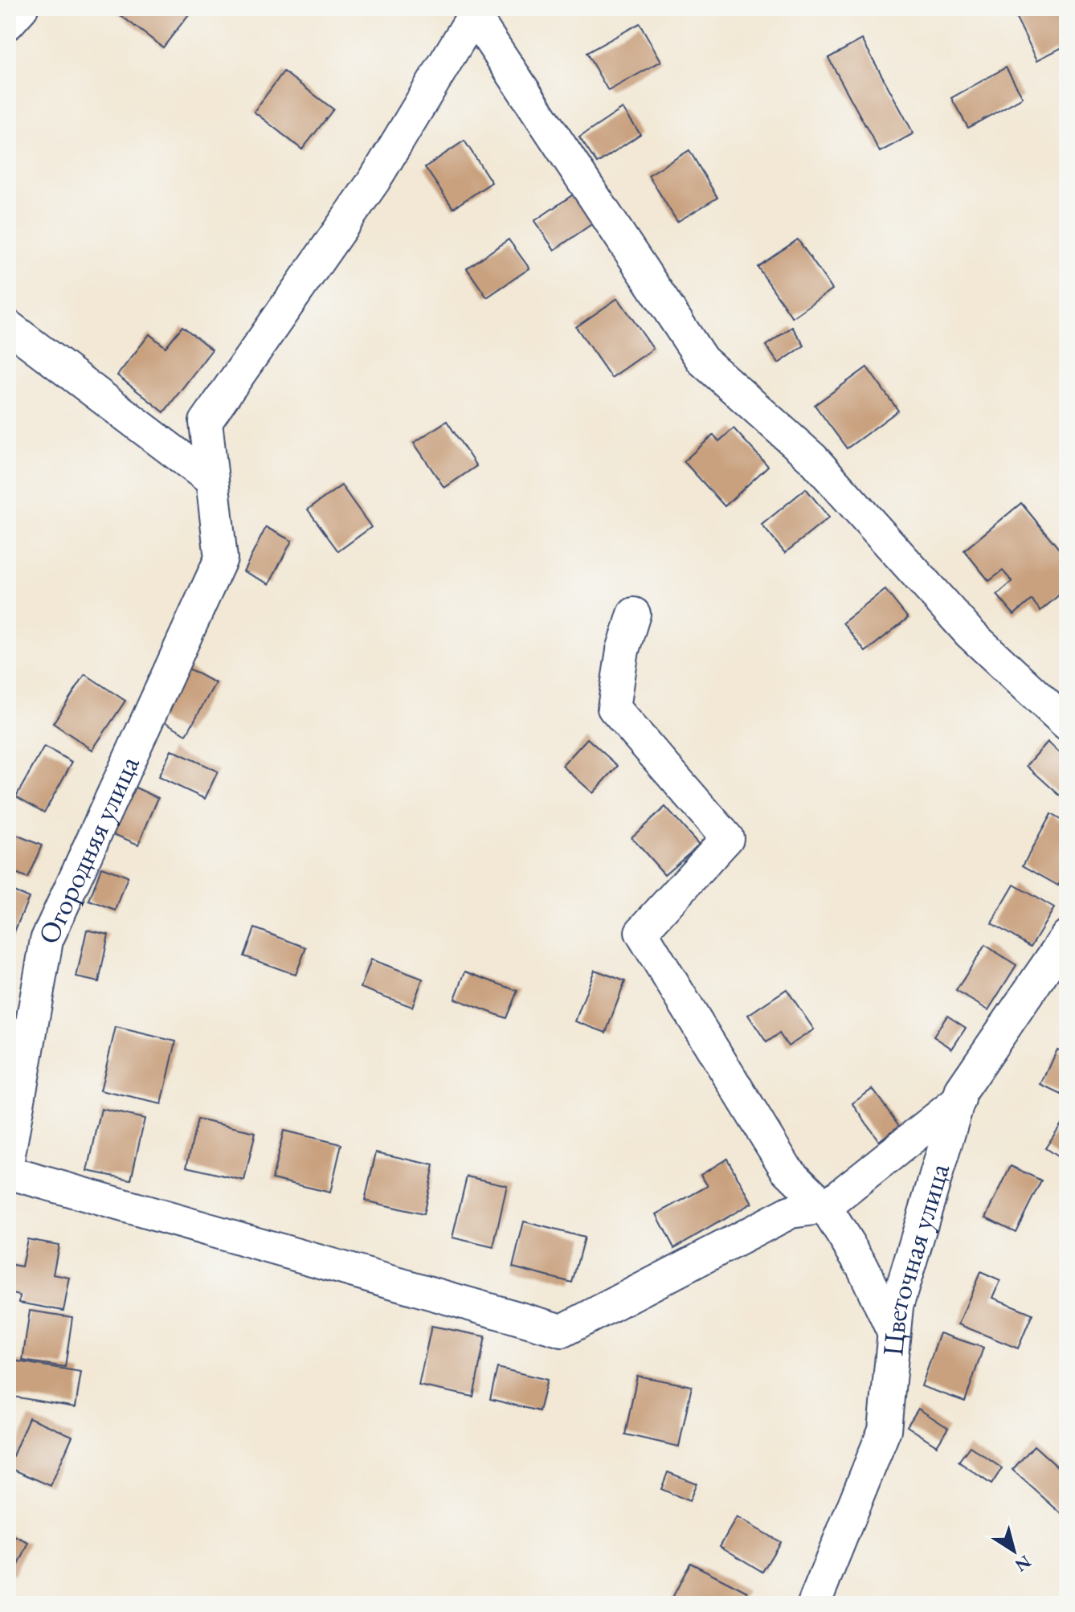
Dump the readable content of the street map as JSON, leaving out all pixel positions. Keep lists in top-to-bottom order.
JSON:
{
  "streets": {
    "street": ["Огородняя улица", "Цветочная улица"]
  },
  "north": "bottom right"
}
